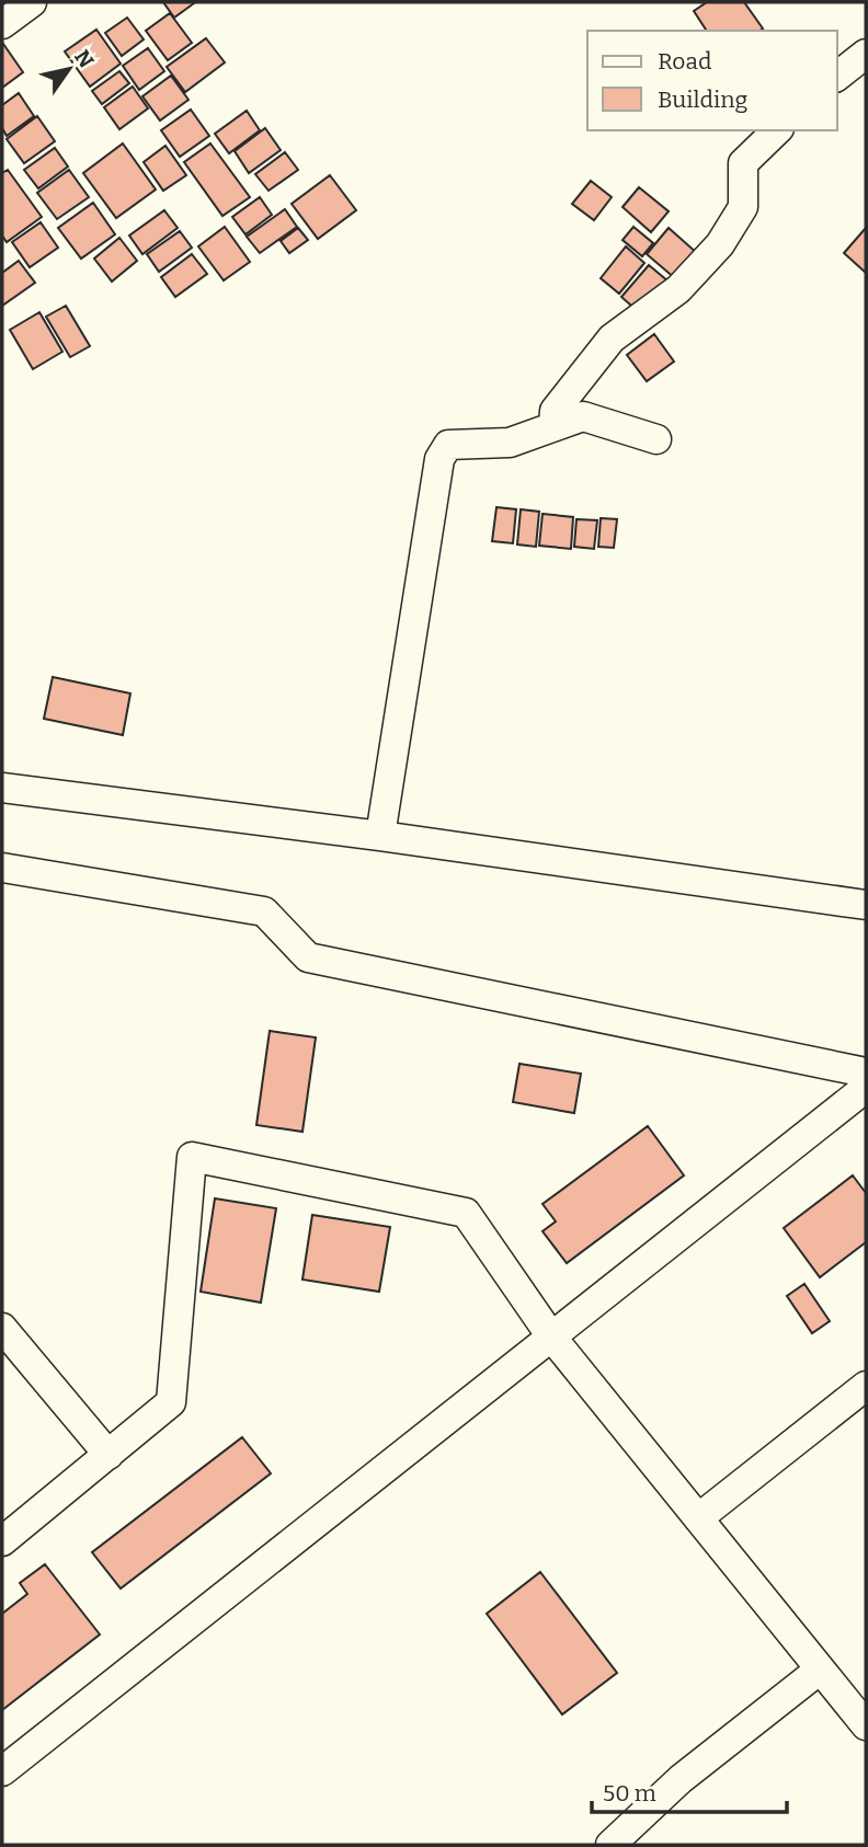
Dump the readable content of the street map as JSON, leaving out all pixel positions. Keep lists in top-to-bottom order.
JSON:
{
  "legend": ["Road", "Building"],
  "scale_bar": "50 m",
  "north": "top right"
}
